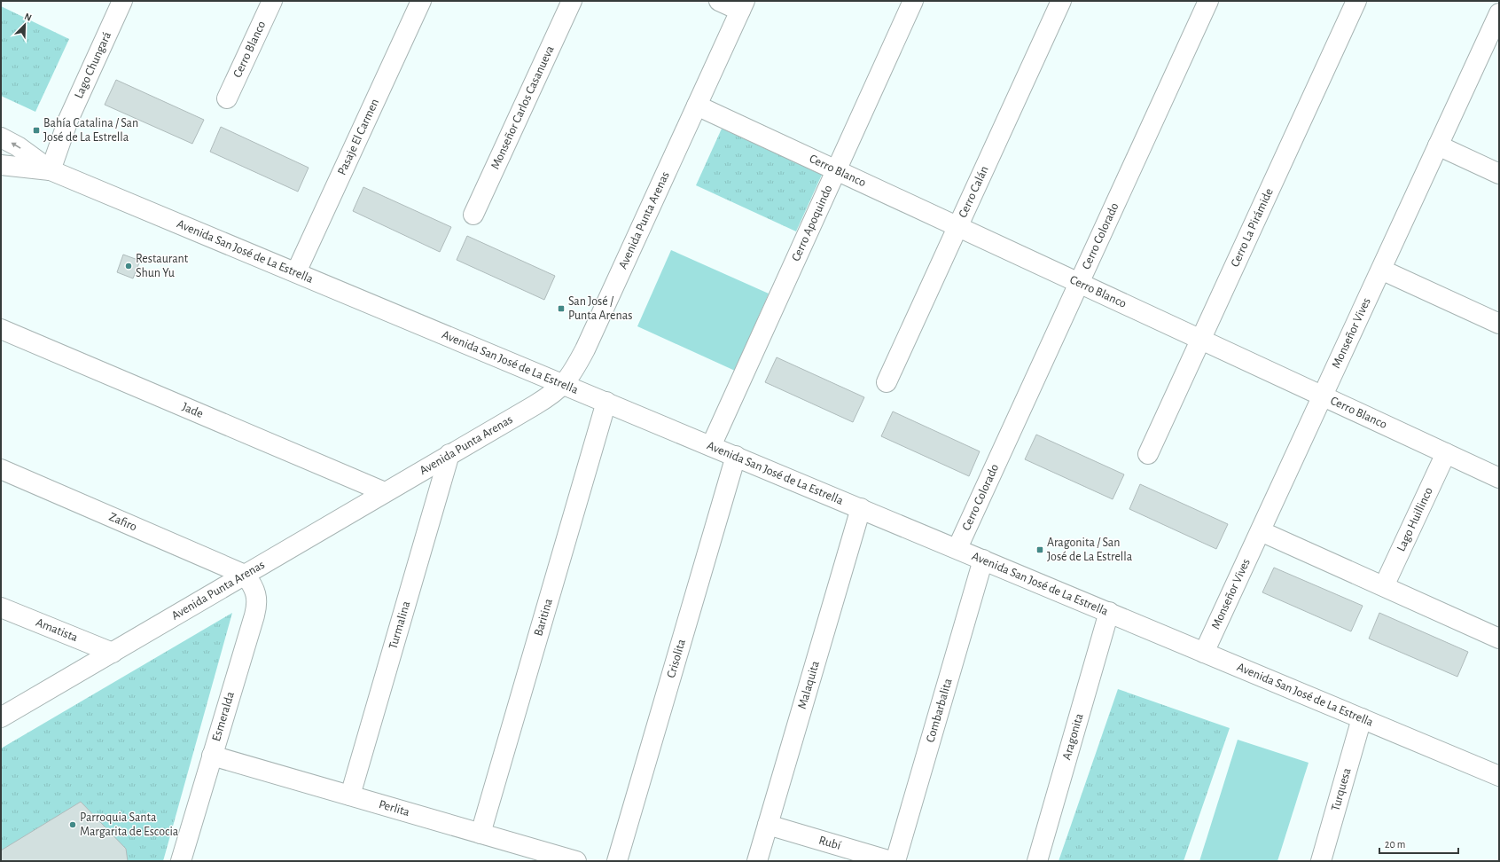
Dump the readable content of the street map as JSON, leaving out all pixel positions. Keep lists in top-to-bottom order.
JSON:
{
  "streets": {
    "street": [
      "Cerro Blanco",
      "Lago Chungará",
      "Monseñor Carlos Casanueva",
      "Pasaje El Carmen",
      "Cerro Calán",
      "Avenida Punta Arenas",
      "Cerro Apoquindo",
      "Cerro La Pirámide",
      "Cerro Colorado",
      "Avenida San José de La Estrella",
      "Monseñor Vives",
      "Jade",
      "Lago Huillinco",
      "Zafiro",
      "Baritina",
      "Turmalina",
      "Amatista",
      "Crisolita",
      "Malaquita",
      "Combarbalita",
      "Esmeralda",
      "Aragonita",
      "Turquesa",
      "Perlita",
      "Rubí"
    ]
  },
  "crossings": [
    ["Cerro Blanco", "Cerro Calán"],
    ["Cerro Blanco", "Avenida Punta Arenas"],
    ["Cerro Blanco", "Cerro Apoquindo"],
    ["Cerro Blanco", "Cerro La Pirámide"],
    ["Cerro Blanco", "Cerro Colorado"],
    ["Cerro Blanco", "Monseñor Vives"],
    ["Cerro Blanco", "Lago Huillinco"],
    ["Lago Chungará", "Avenida San José de La Estrella"],
    ["Pasaje El Carmen", "Avenida San José de La Estrella"],
    ["Avenida Punta Arenas", "Avenida San José de La Estrella"],
    ["Avenida Punta Arenas", "Jade"],
    ["Avenida Punta Arenas", "Zafiro"],
    ["Avenida Punta Arenas", "Turmalina"],
    ["Avenida Punta Arenas", "Amatista"],
    ["Avenida Punta Arenas", "Esmeralda"],
    ["Cerro Apoquindo", "Avenida San José de La Estrella"],
    ["Cerro Colorado", "Avenida San José de La Estrella"],
    ["Avenida San José de La Estrella", "Monseñor Vives"],
    ["Avenida San José de La Estrella", "Baritina"],
    ["Avenida San José de La Estrella", "Crisolita"],
    ["Avenida San José de La Estrella", "Malaquita"],
    ["Avenida San José de La Estrella", "Combarbalita"],
    ["Avenida San José de La Estrella", "Aragonita"],
    ["Avenida San José de La Estrella", "Turquesa"],
    ["Zafiro", "Esmeralda"],
    ["Baritina", "Perlita"],
    ["Turmalina", "Perlita"],
    ["Malaquita", "Rubí"],
    ["Esmeralda", "Perlita"]
  ],
  "places": {
    "transit": ["Bahía Catalina / San José de La Estrella", "San José / Punta Arenas", "Aragonita / San José de La Estrella"],
    "other": ["Restaurant Shun Yu", "Parroquia Santa Margarita de Escocia"]
  },
  "scale_bar": "20 m",
  "north": "top right"
}
